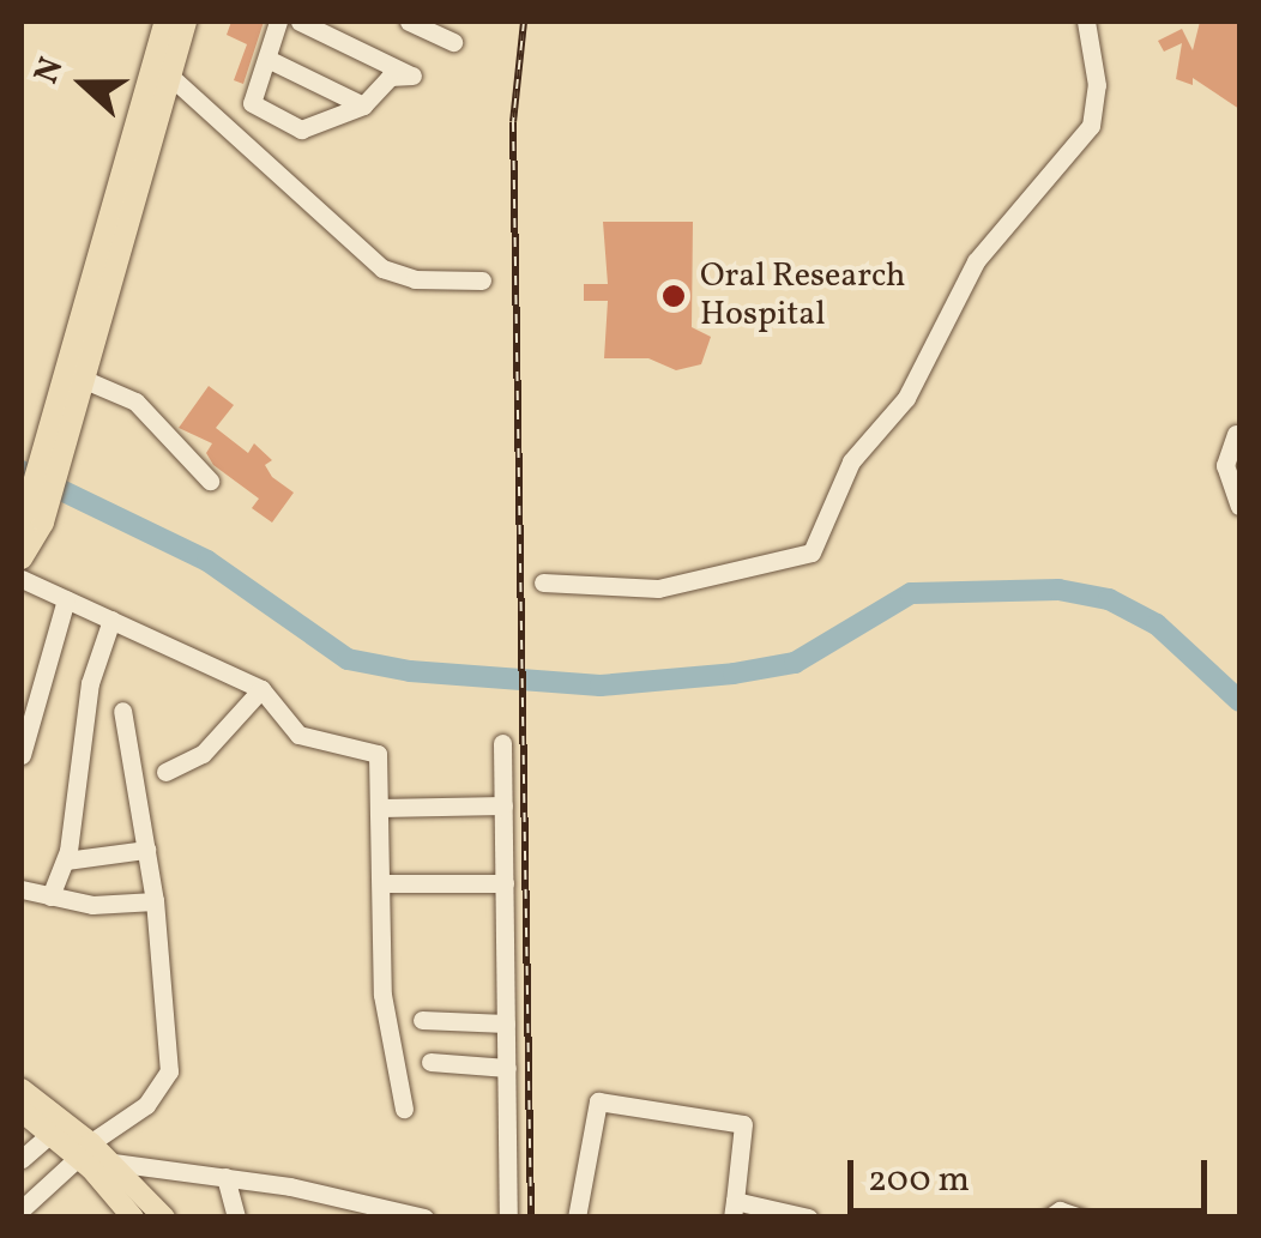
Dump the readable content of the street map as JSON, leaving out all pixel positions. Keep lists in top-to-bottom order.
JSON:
{
  "places": ["Oral Research Hospital"],
  "scale_bar": "200 m",
  "north": "left"
}
